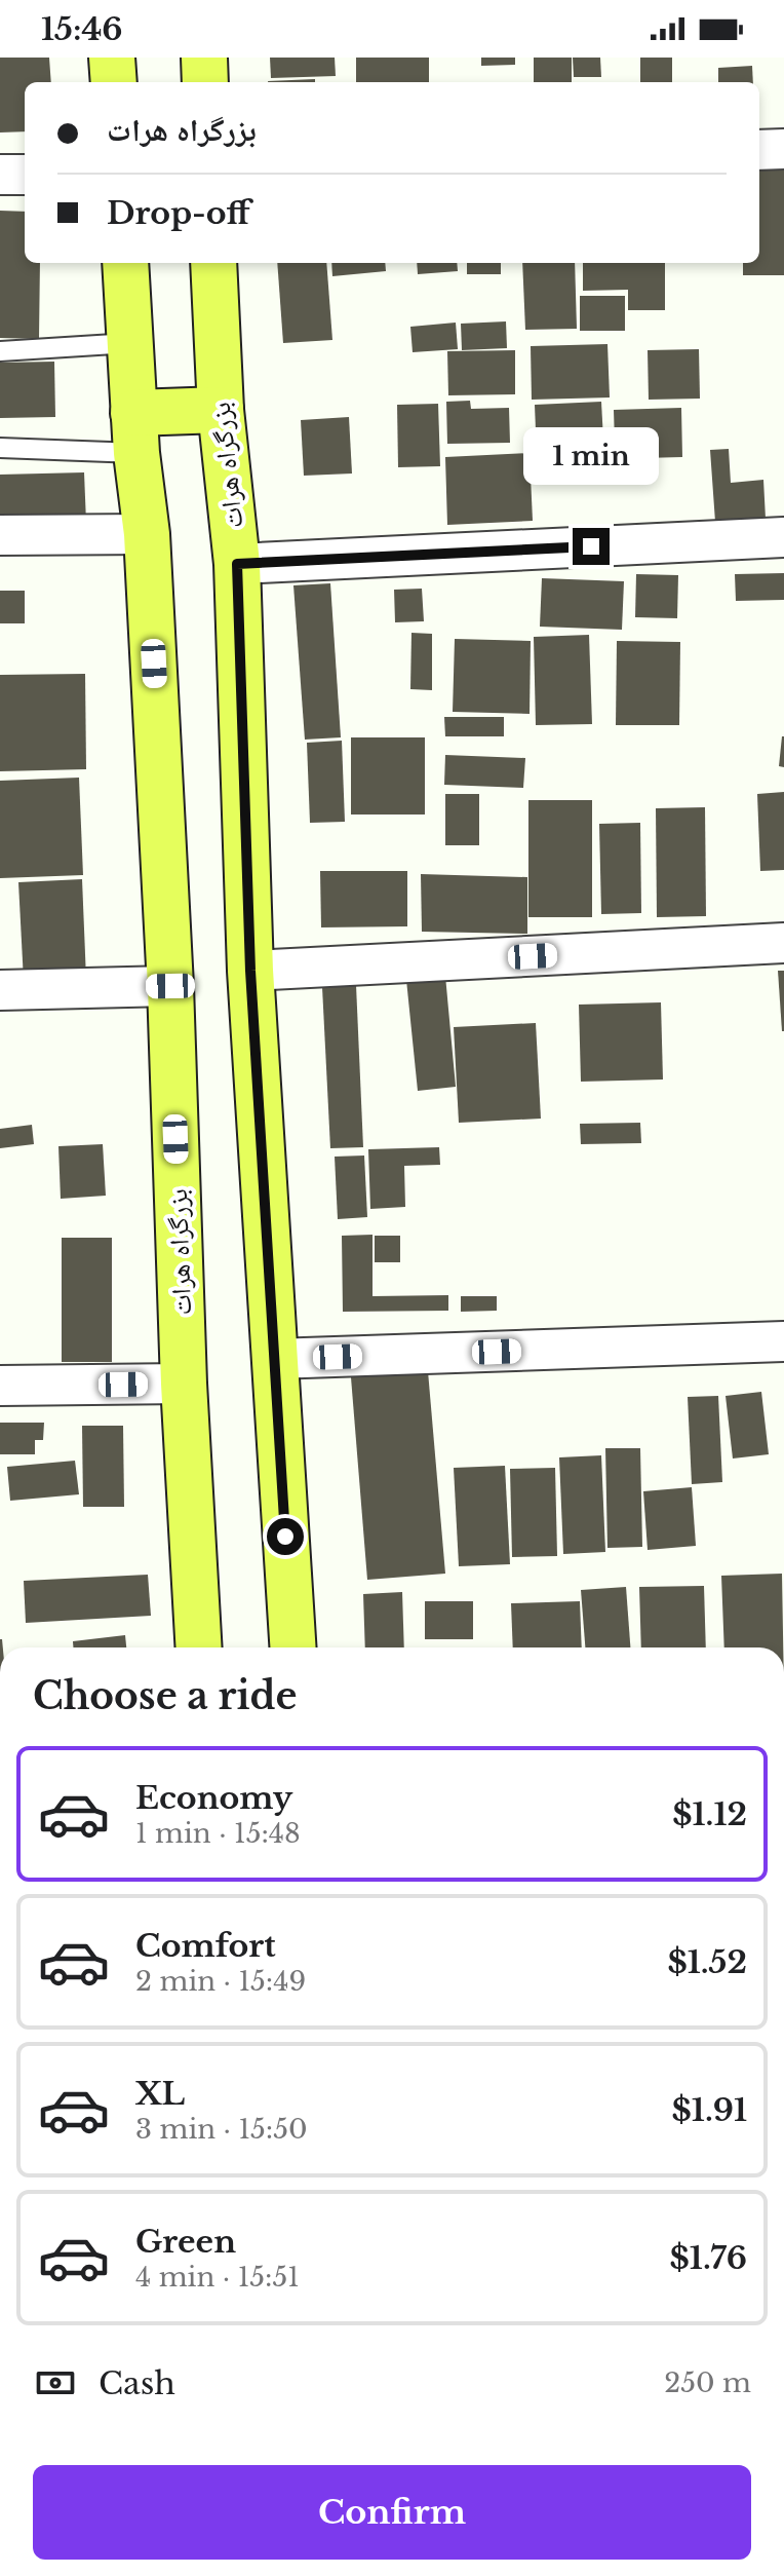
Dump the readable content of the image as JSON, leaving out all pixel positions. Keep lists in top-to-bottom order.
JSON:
{
  "streets": {
    "highway": ["بزرگراه هرات"]
  },
  "page": {
    "status": "15:46",
    "banner": ["بزرگراه هرات", "Drop-off"],
    "bubble": "1 min",
    "heading": "Choose a ride",
    "list": [
      {
        "name": "Economy",
        "note": "1 min · 15:48",
        "value": "$1.12"
      },
      {
        "name": "Comfort",
        "note": "2 min · 15:49",
        "value": "$1.52"
      },
      {
        "name": "XL",
        "note": "3 min · 15:50",
        "value": "$1.91"
      },
      {
        "name": "Green",
        "note": "4 min · 15:51",
        "value": "$1.76"
      }
    ],
    "pay": ["Cash", "250 m"],
    "buttons": "Confirm"
  }
}
